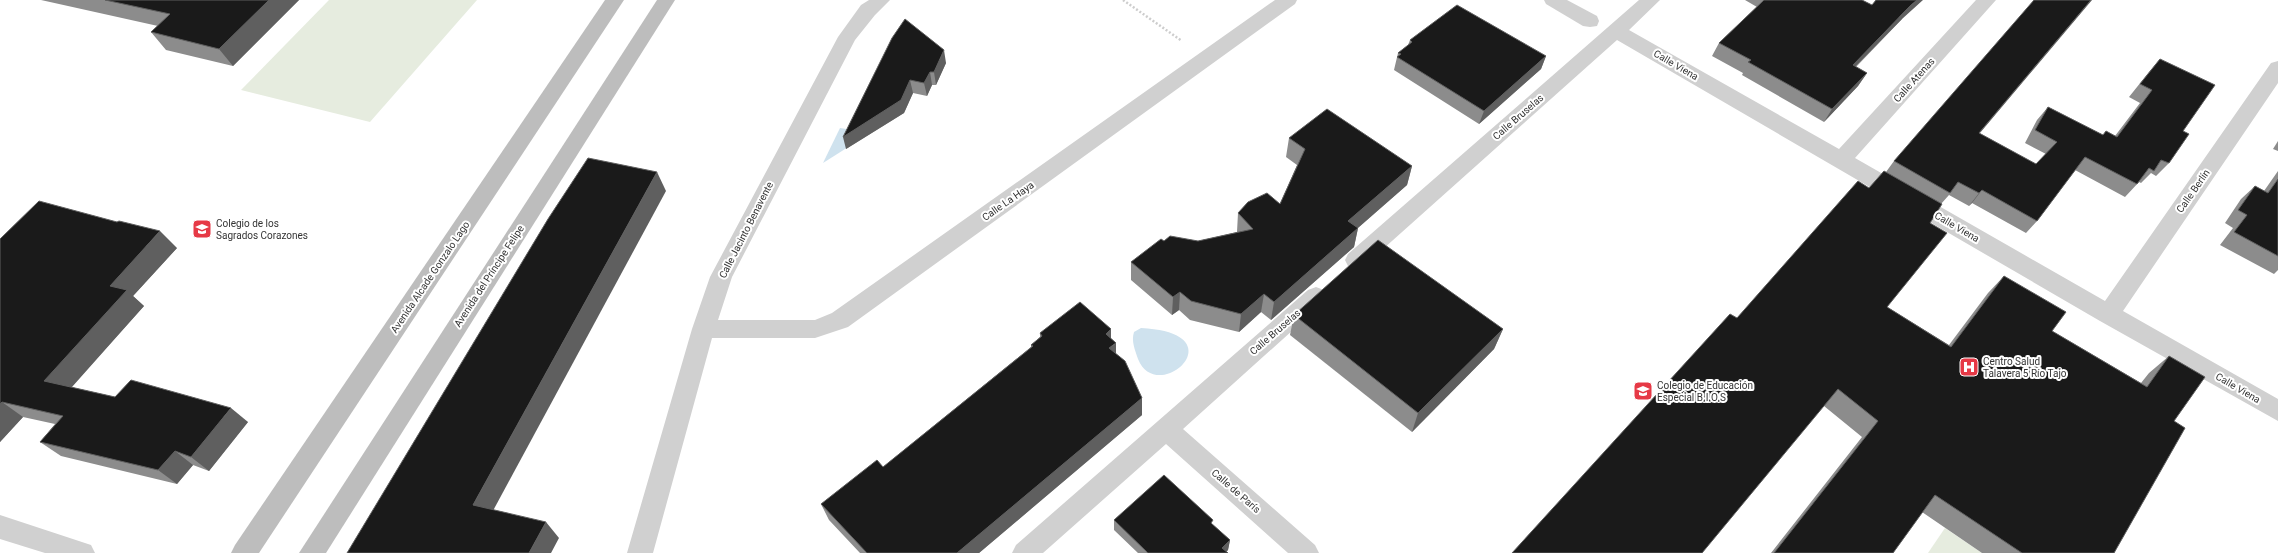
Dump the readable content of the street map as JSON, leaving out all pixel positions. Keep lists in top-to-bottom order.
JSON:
{
  "streets": {
    "street": [
      "Calle Viena",
      "Calle Atenas",
      "Calle Bruselas",
      "Calle Berlín",
      "Calle La Haya",
      "Calle Jacinto Benavente",
      "Avenida del Príncipe Felipe",
      "Avenida Alcade Gonzalo Lago",
      "Calle de París"
    ]
  },
  "crossings": [
    ["Calle Viena", "Calle Atenas"],
    ["Calle Viena", "Calle Bruselas"],
    ["Calle Viena", "Calle Berlín"],
    ["Calle Bruselas", "Calle de París"],
    ["Calle La Haya", "Calle Jacinto Benavente"]
  ],
  "places": {
    "school or university": ["Colegio de los Sagrados Corazones", "Colegio de Educación Especial B.I.O.S"],
    "hospital": ["Centro Salud Talavera 5 Río Tajo"]
  }
}
